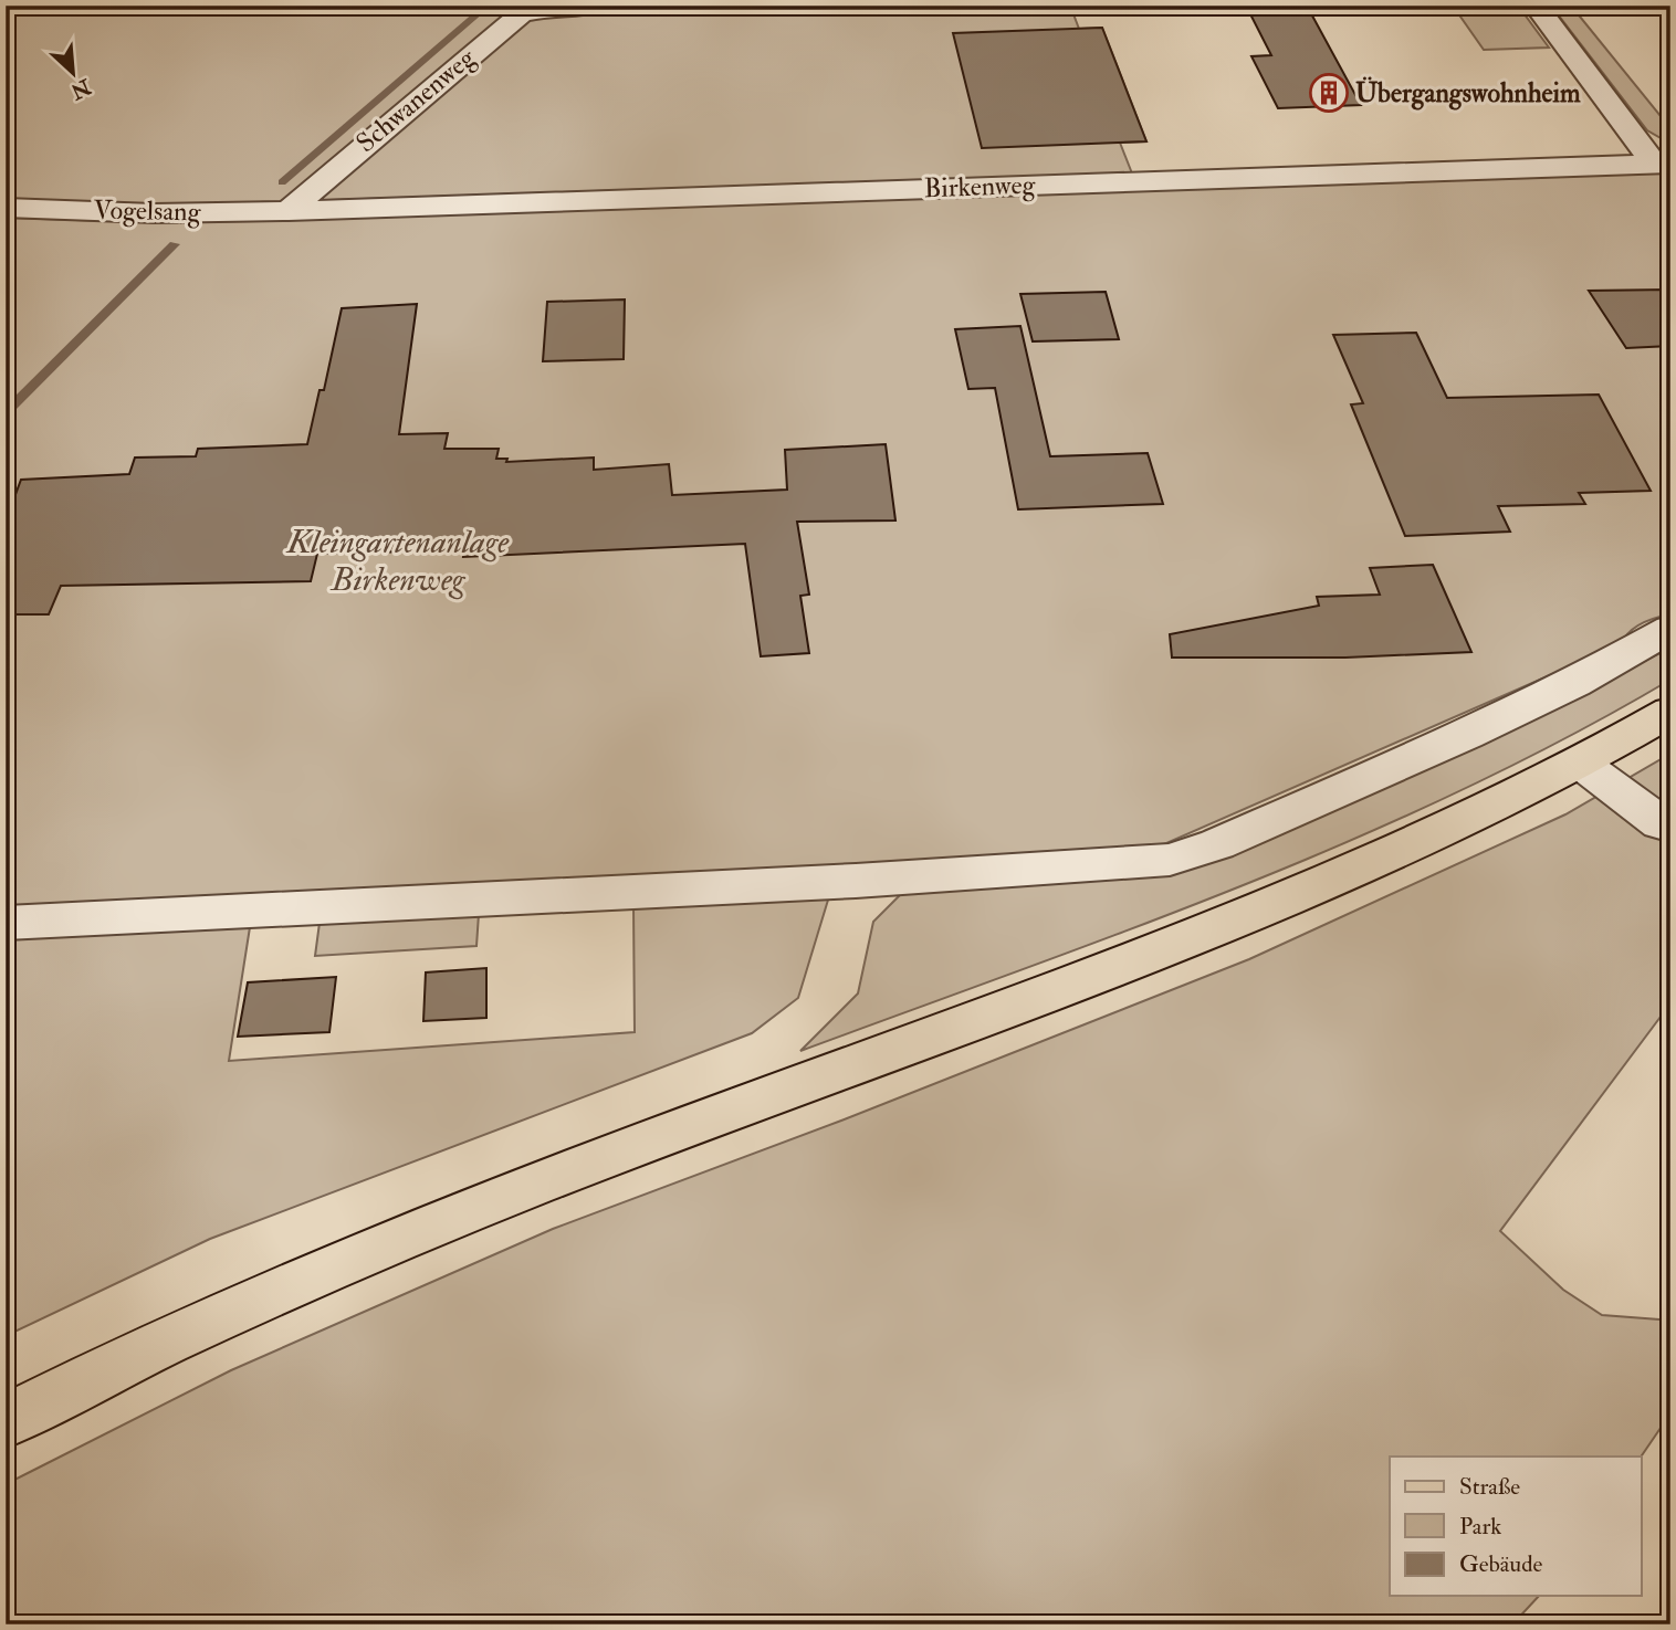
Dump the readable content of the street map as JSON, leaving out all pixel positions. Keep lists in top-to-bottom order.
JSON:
{
  "streets": {
    "street": ["Schwanenweg", "Birkenweg", "Vogelsang"]
  },
  "crossings": [
    ["Schwanenweg", "Birkenweg"],
    ["Schwanenweg", "Vogelsang"],
    ["Birkenweg", "Vogelsang"]
  ],
  "parks": ["Kleingartenanlage Birkenweg"],
  "places": {
    "building": ["Übergangswohnheim"]
  },
  "legend": ["Straße", "Park", "Gebäude"],
  "north": "bottom right"
}
